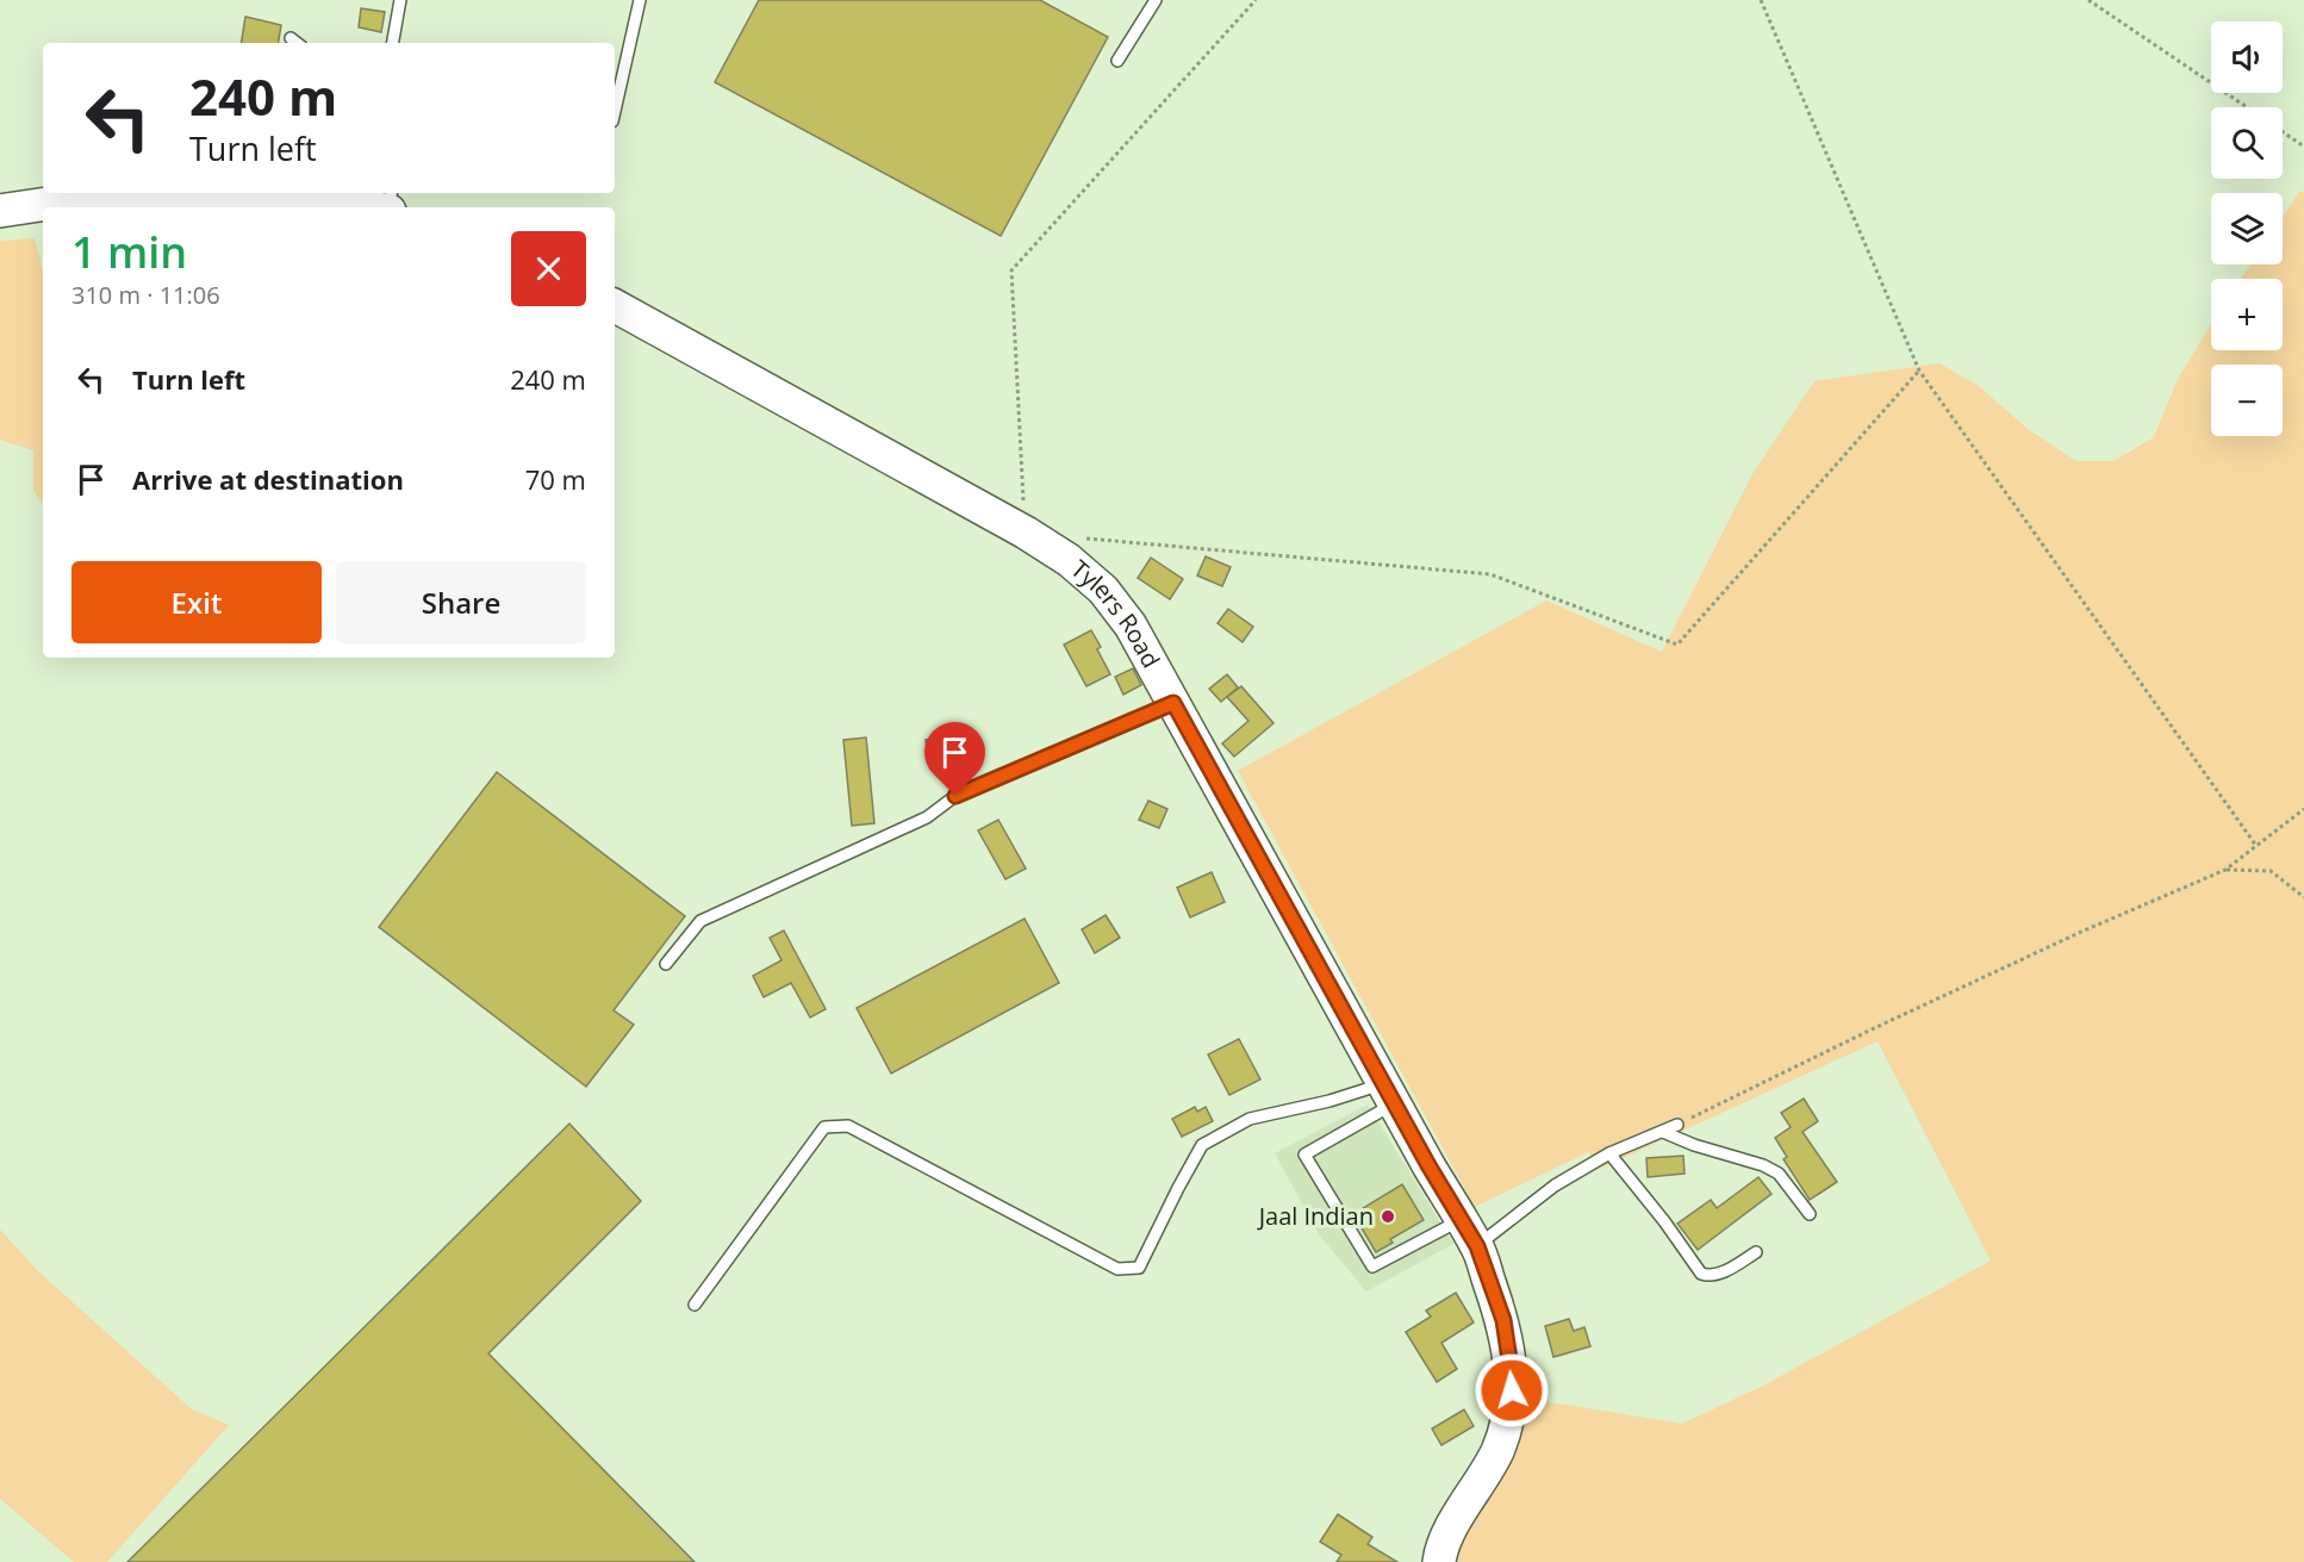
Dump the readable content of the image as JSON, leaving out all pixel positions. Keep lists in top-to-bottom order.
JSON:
{
  "streets": {
    "street": ["Tylers Road"]
  },
  "places": ["Jaal Indian"],
  "page": {
    "map_buttons": ["+", "−"],
    "turn": ["240 m", "Turn left"],
    "heading": ["1 min", "310 m · 11:06"],
    "list": [
      {
        "name": "Turn left",
        "value": "240 m"
      },
      {
        "name": "Arrive at destination",
        "value": "70 m"
      }
    ],
    "buttons": ["Exit", "Share"]
  }
}
